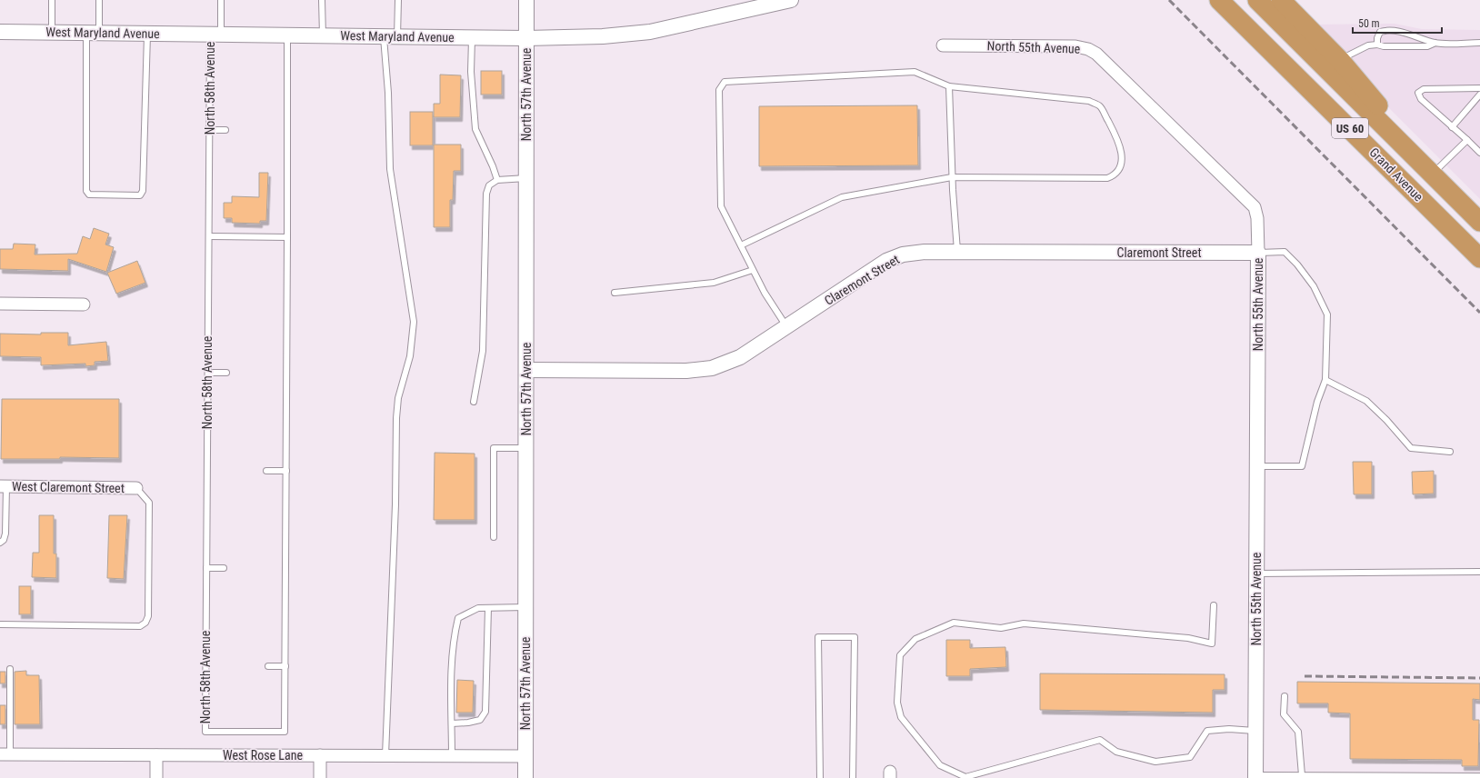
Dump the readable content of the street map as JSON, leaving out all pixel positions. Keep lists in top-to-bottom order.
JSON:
{
  "streets": {
    "highway": ["US 60", "Grand Avenue"],
    "street": [
      "West Maryland Avenue",
      "North 55th Avenue",
      "North 57th Avenue",
      "Claremont Street",
      "West Claremont Street",
      "West Rose Lane"
    ],
    "lane": ["North 58th Avenue"]
  },
  "crossings": [
    ["West Maryland Avenue", "North 58th Avenue"],
    ["West Maryland Avenue", "North 57th Avenue"],
    ["North 55th Avenue", "Claremont Street"],
    ["North 57th Avenue", "Claremont Street"],
    ["North 57th Avenue", "West Rose Lane"]
  ],
  "scale_bar": "50 m"
}
